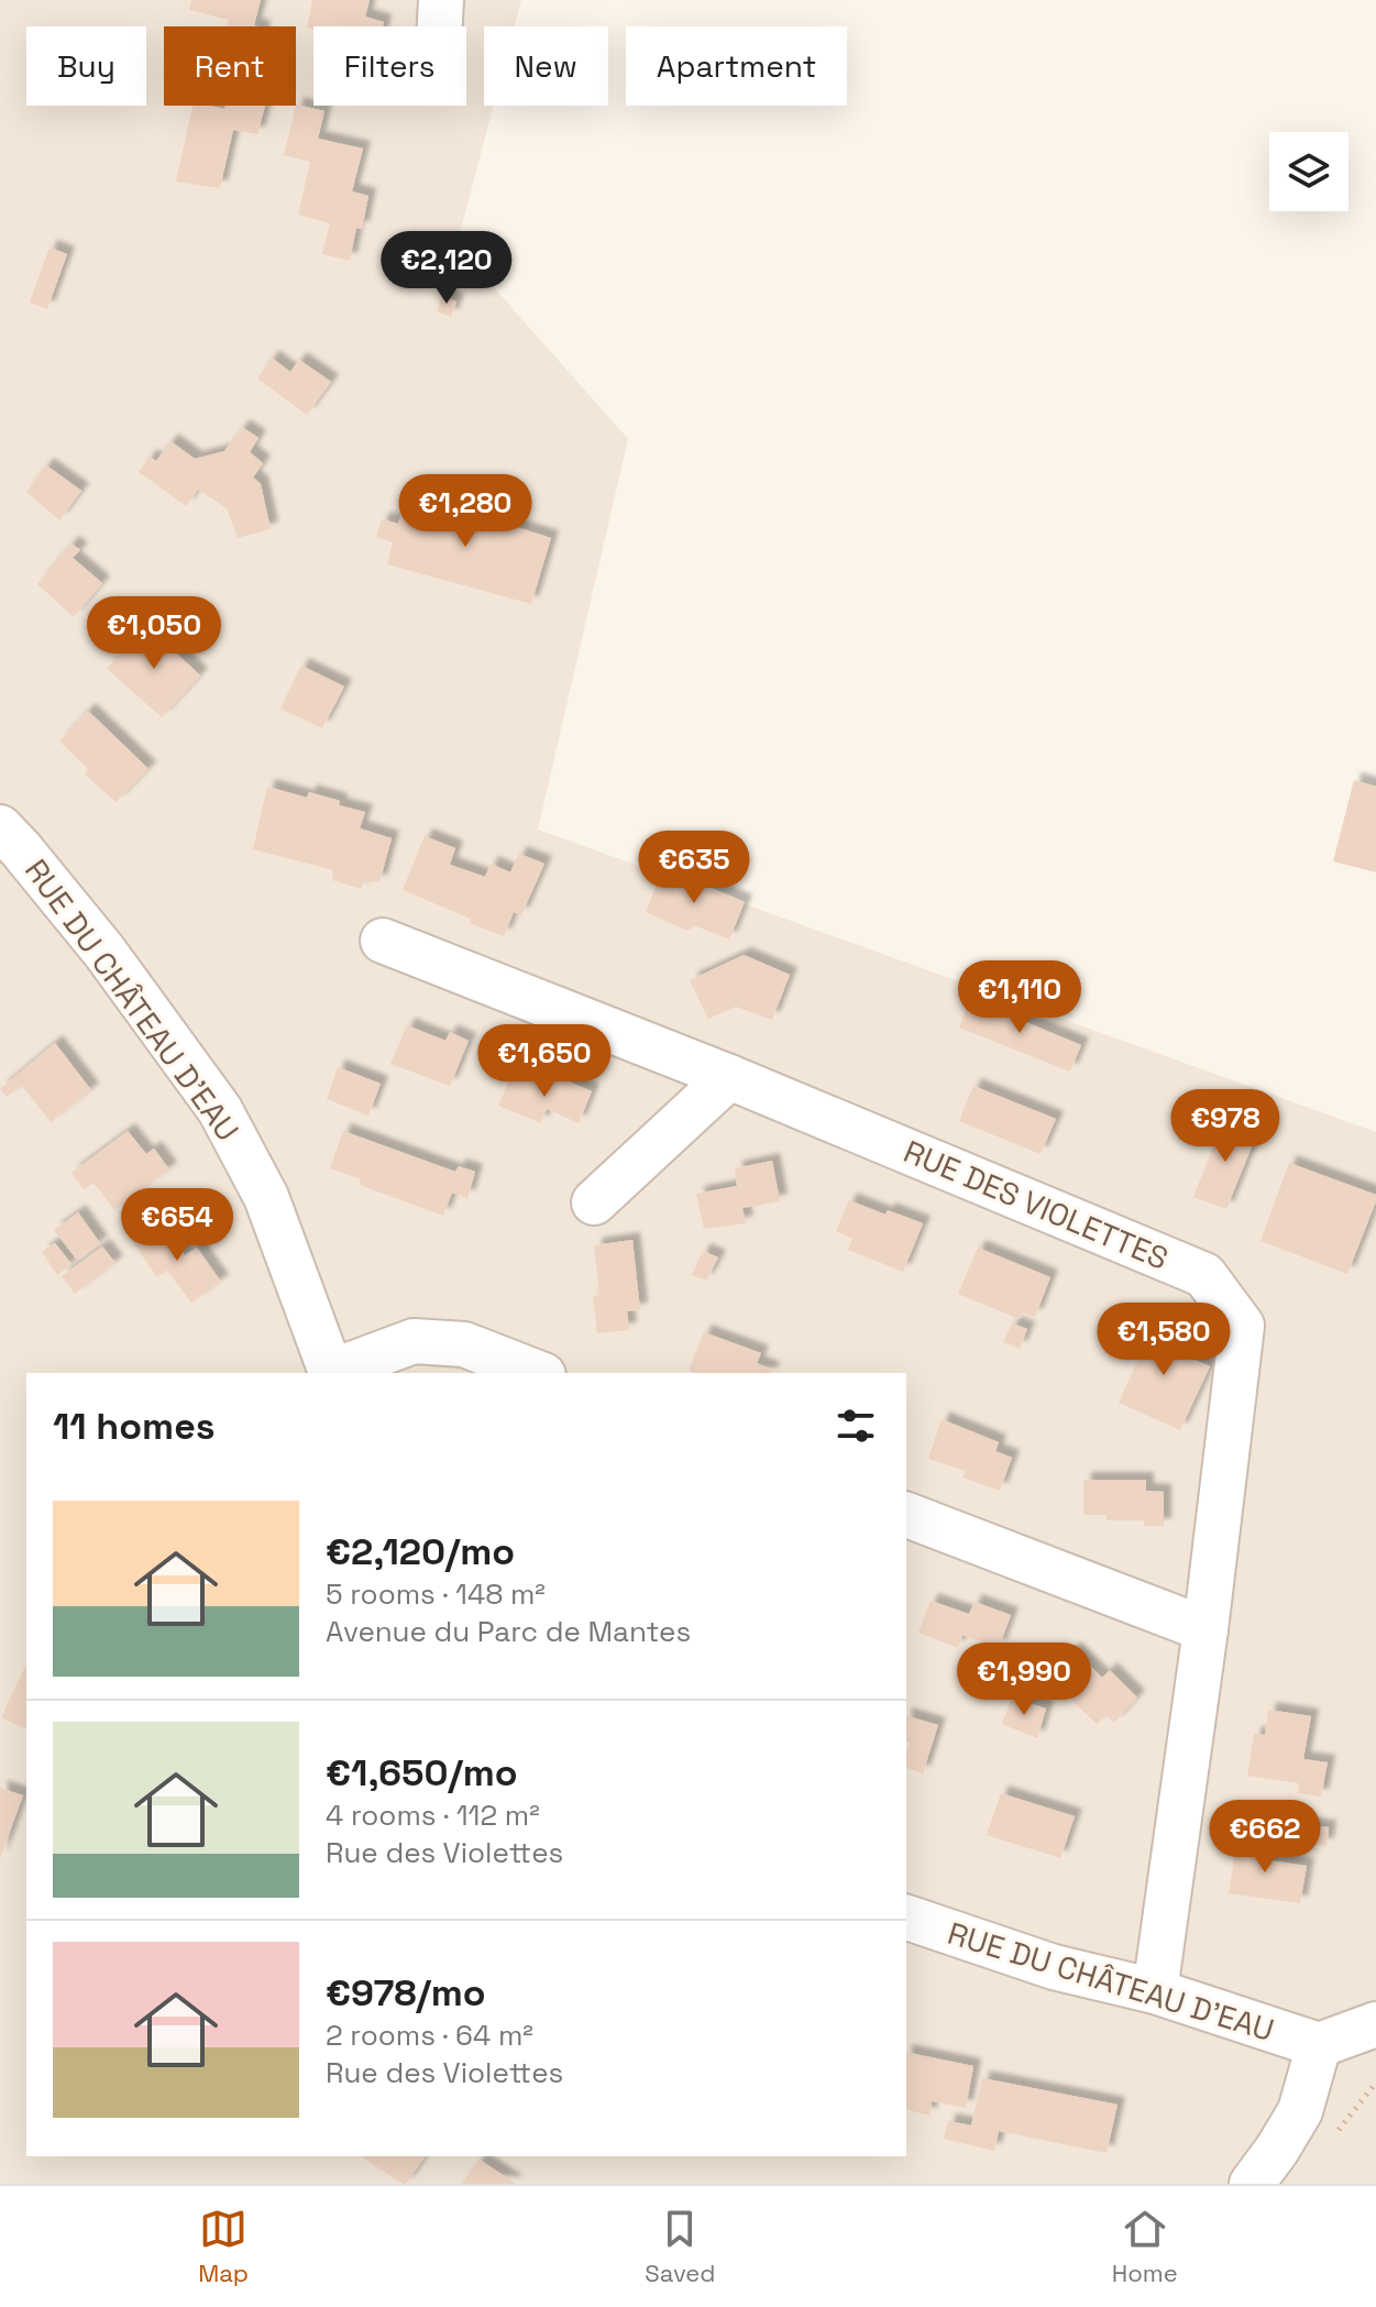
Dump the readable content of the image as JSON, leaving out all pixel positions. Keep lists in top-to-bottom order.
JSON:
{
  "streets": {
    "street": ["RUE DU CHÂTEAU D'EAU", "RUE DES VIOLETTES"]
  },
  "crossings": [
    ["RUE DU CHÂTEAU D'EAU", "RUE DES VIOLETTES"]
  ],
  "page": {
    "chip": [
      "Buy",
      "Rent",
      "Filters",
      "New",
      "Apartment"
    ],
    "price": [
      "€2,120",
      "€1,280",
      "€1,050",
      "€635",
      "€1,110",
      "€1,650",
      "€978",
      "€654",
      "€1,580",
      "€1,990",
      "€662"
    ],
    "heading": "11 homes",
    "list": [
      {
        "name": "€2,120/mo",
        "note": "5 rooms · 148 m² · Avenue du Parc de Mantes"
      },
      {
        "name": "€1,650/mo",
        "note": "4 rooms · 112 m² · Rue des Violettes"
      },
      {
        "name": "€978/mo",
        "note": "2 rooms · 64 m² · Rue des Violettes"
      }
    ],
    "tabs": ["Map", "Saved", "Home"]
  }
}
